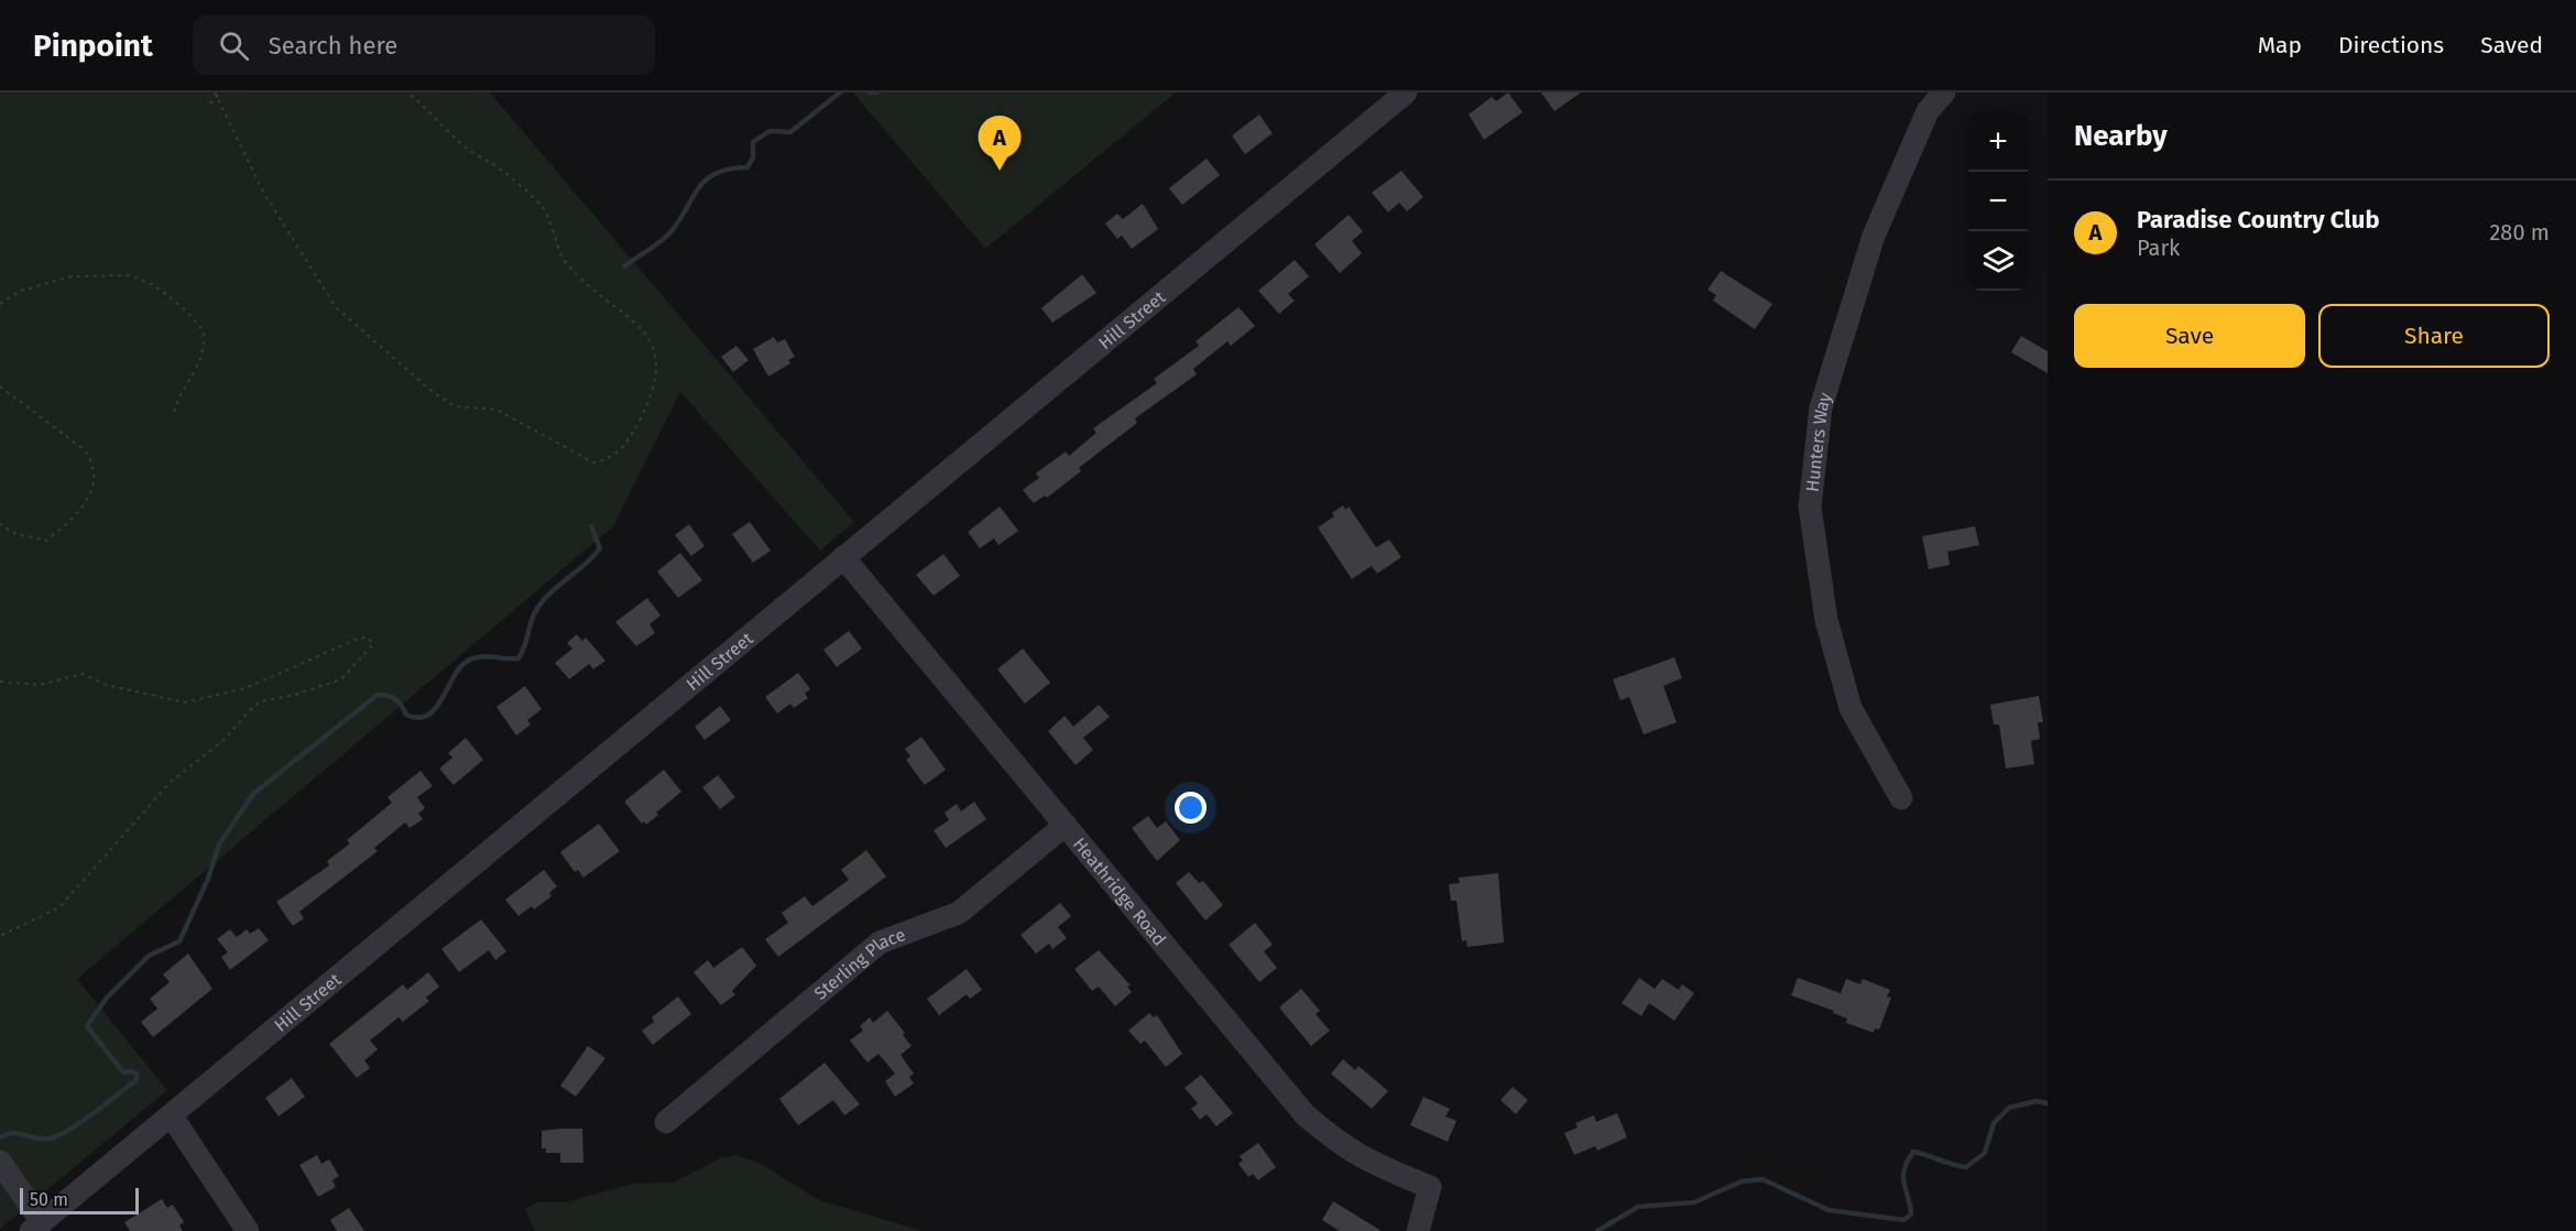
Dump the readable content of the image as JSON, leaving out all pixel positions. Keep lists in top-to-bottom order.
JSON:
{
  "streets": {
    "street": [
      "Hill Street",
      "Hunters Way",
      "Heathridge Road",
      "Sterling Place"
    ]
  },
  "crossings": [
    ["Hill Street", "Heathridge Road"],
    ["Heathridge Road", "Sterling Place"]
  ],
  "scale_bar": "50 m",
  "page": {
    "header": "Pinpoint",
    "search": "Search here",
    "nav": ["Map", "Directions", "Saved"],
    "heading": "Nearby",
    "map_buttons": ["+", "−"],
    "pins": "A",
    "list": [
      {
        "mark": "A",
        "name": "Paradise Country Club",
        "note": "Park",
        "value": "280 m"
      }
    ],
    "buttons": ["Save", "Share"],
    "scale": "50 m"
  }
}
